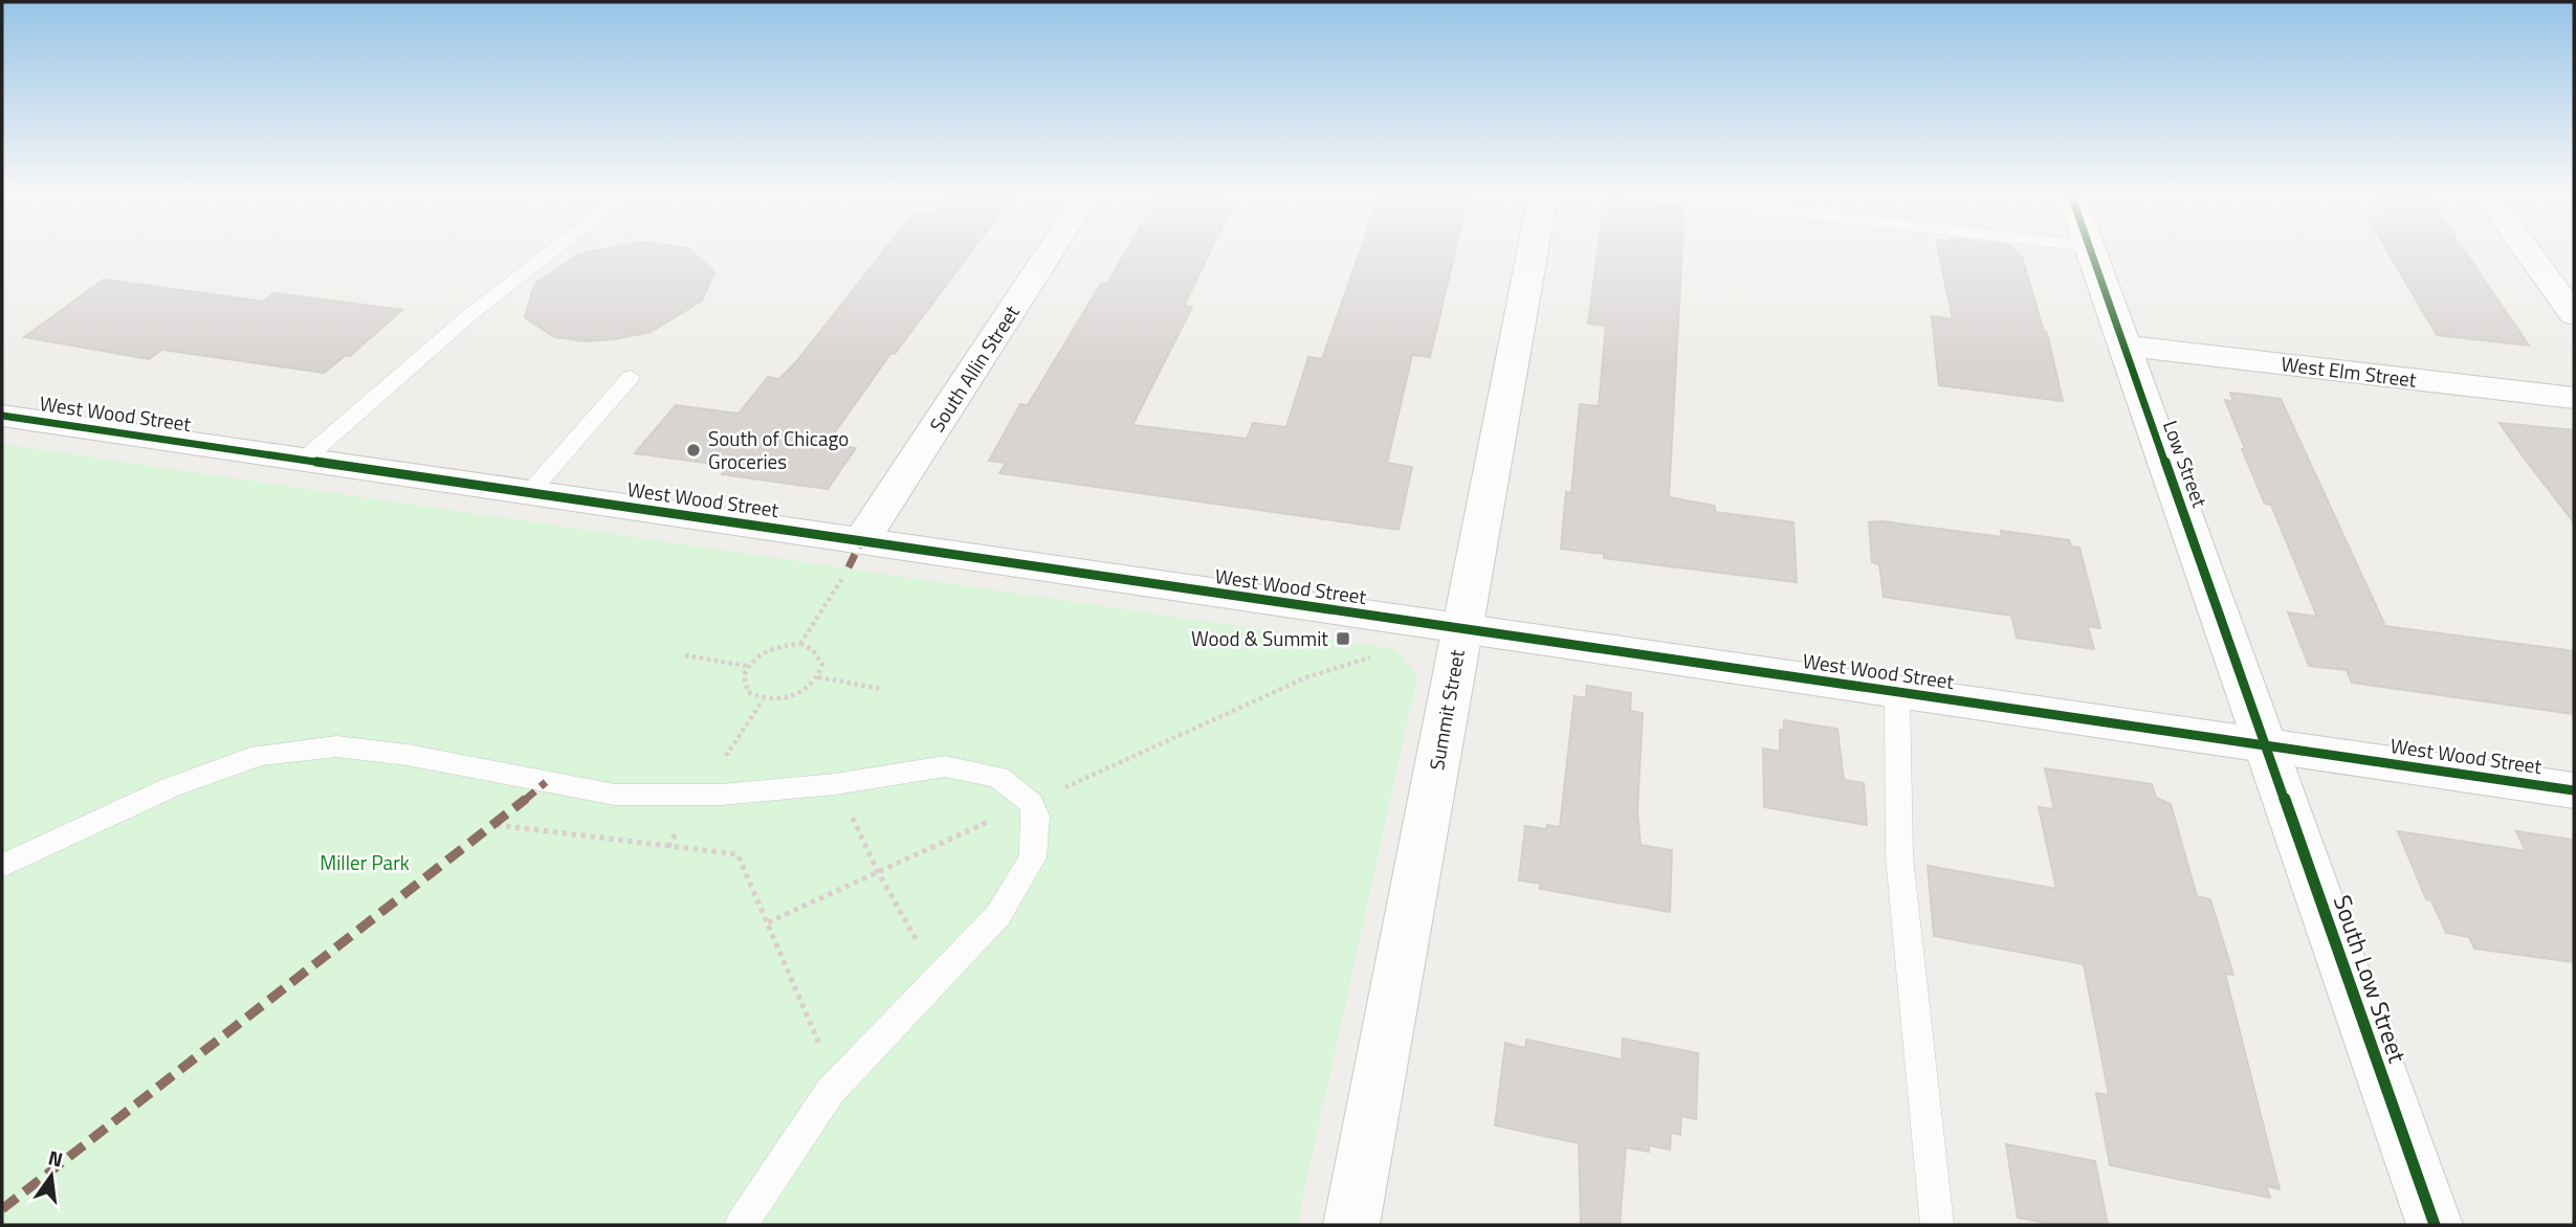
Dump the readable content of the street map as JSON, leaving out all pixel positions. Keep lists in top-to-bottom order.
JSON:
{
  "streets": {
    "street": [
      "South Allin Street",
      "West Elm Street",
      "West Wood Street",
      "Low Street",
      "Summit Street",
      "South Low Street"
    ]
  },
  "crossings": [
    ["South Allin Street", "West Wood Street"],
    ["West Elm Street", "Low Street"],
    ["West Wood Street", "Low Street"],
    ["West Wood Street", "Summit Street"],
    ["West Wood Street", "South Low Street"],
    ["Low Street", "South Low Street"]
  ],
  "parks": ["Miller Park"],
  "places": {
    "other": ["South of Chicago Groceries"],
    "transit": ["Wood & Summit"]
  },
  "north": "top"
}
